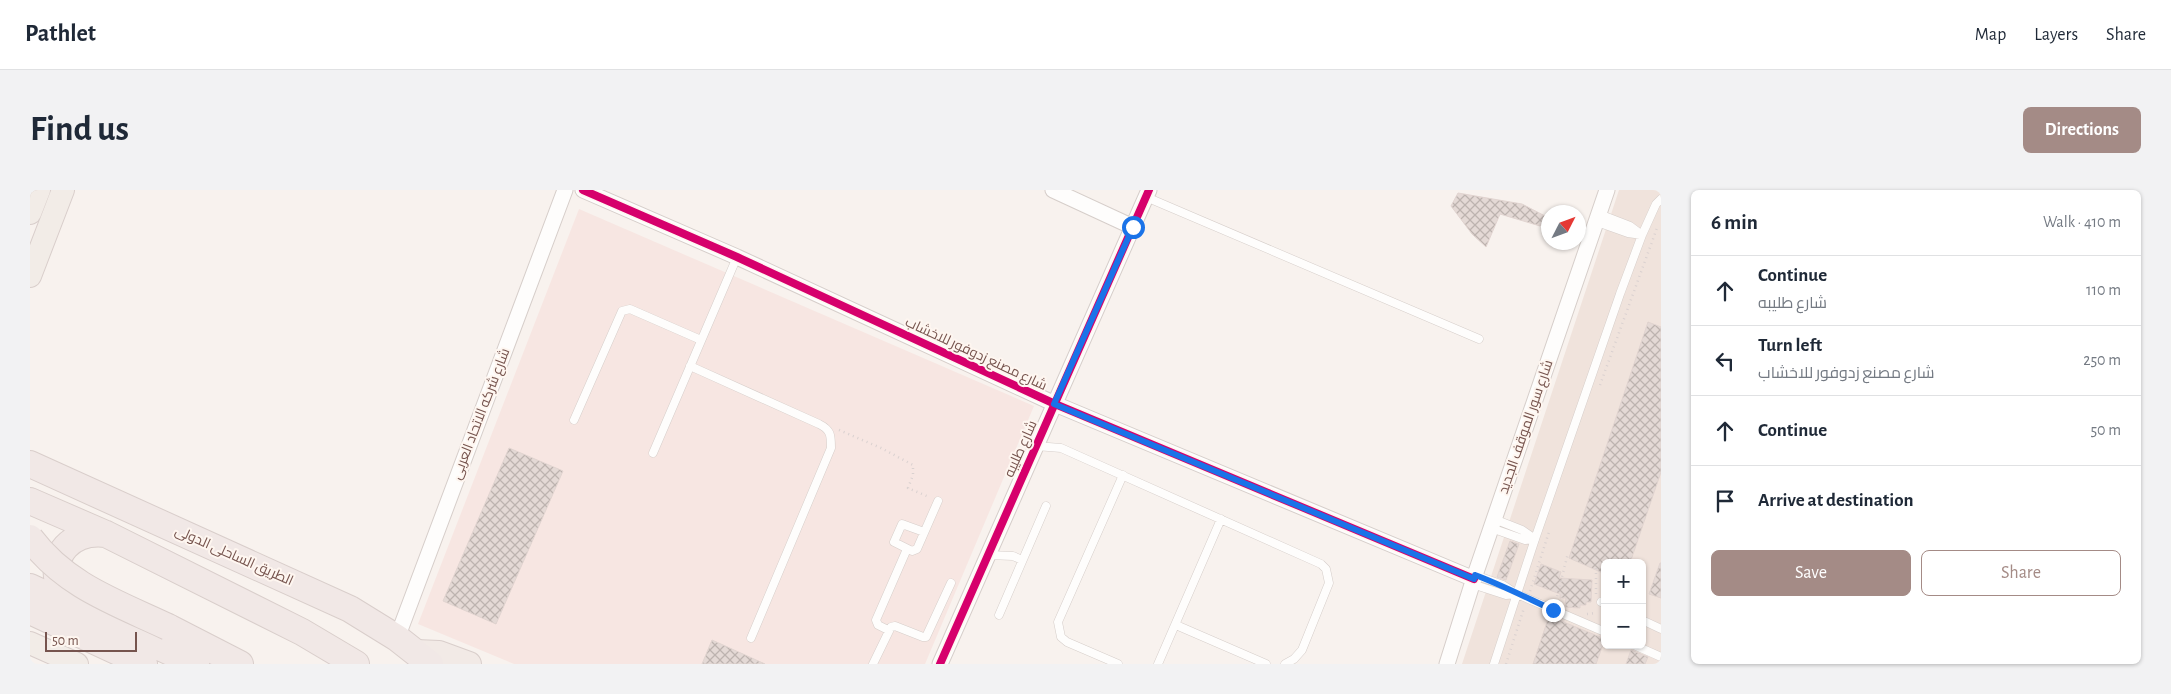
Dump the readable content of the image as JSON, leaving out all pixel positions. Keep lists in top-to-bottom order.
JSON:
{
  "streets": {
    "highway": ["الطريق الساحلى الدولى"],
    "street": [
      "شارع مصنع زدوفور للاخشاب",
      "شارع شركه الاتحاد العربى",
      "شارع سور الموقف الجديد",
      "شارع طليبه"
    ]
  },
  "crossings": [
    ["شارع مصنع زدوفور للاخشاب", "شارع سور الموقف الجديد"],
    ["شارع مصنع زدوفور للاخشاب", "شارع طليبه"],
    ["شارع شركه الاتحاد العربى", "الطريق الساحلى الدولى"]
  ],
  "scale_bar": "50 m",
  "north": "top right",
  "page": {
    "header": "Pathlet",
    "nav": ["Map", "Layers", "Share"],
    "buttons": [
      "Directions",
      ["Save", "Share"]
    ],
    "title": "Find us",
    "heading": ["6 min", "Walk · 410 m"],
    "list": [
      ["Continue", "شارع طليبه", "110 m"],
      ["Turn left", "شارع مصنع زدوفور للاخشاب", "250 m"],
      ["Continue", "50 m"],
      "Arrive at destination"
    ],
    "map_buttons": ["+", "−"],
    "scale": "50 m"
  }
}
